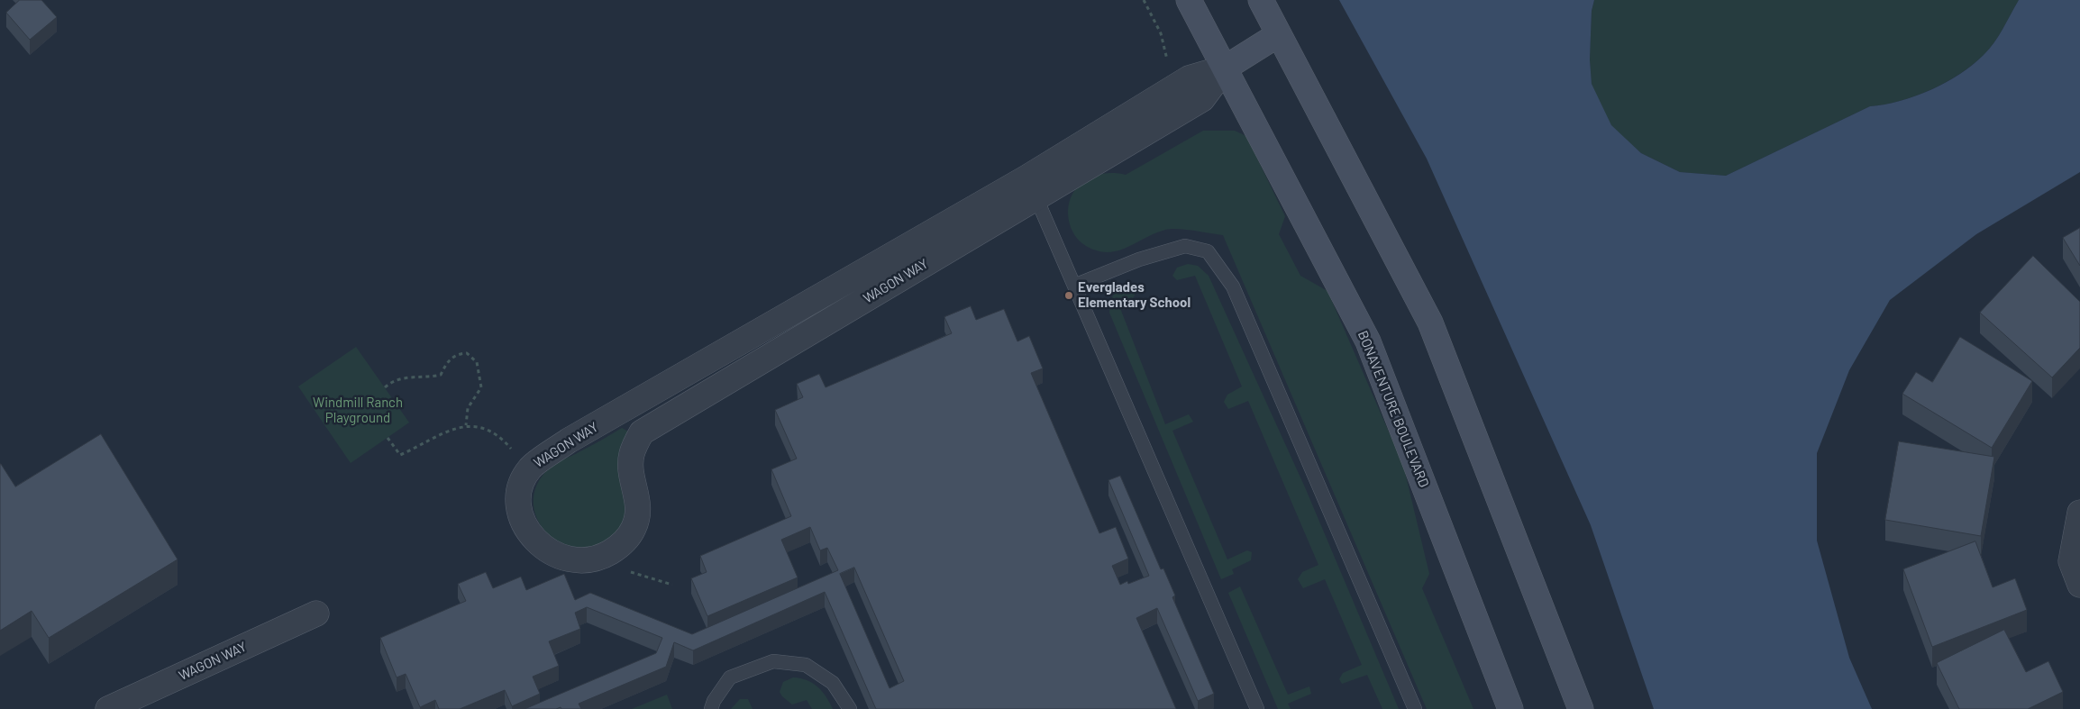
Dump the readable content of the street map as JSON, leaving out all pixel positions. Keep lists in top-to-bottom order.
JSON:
{
  "streets": {
    "main road": ["WAGON WAY", "BONAVENTURE BOULEVARD"]
  },
  "crossings": [
    ["WAGON WAY", "BONAVENTURE BOULEVARD"]
  ],
  "parks": ["Windmill Ranch Playground"],
  "places": ["Everglades Elementary School"]
}
